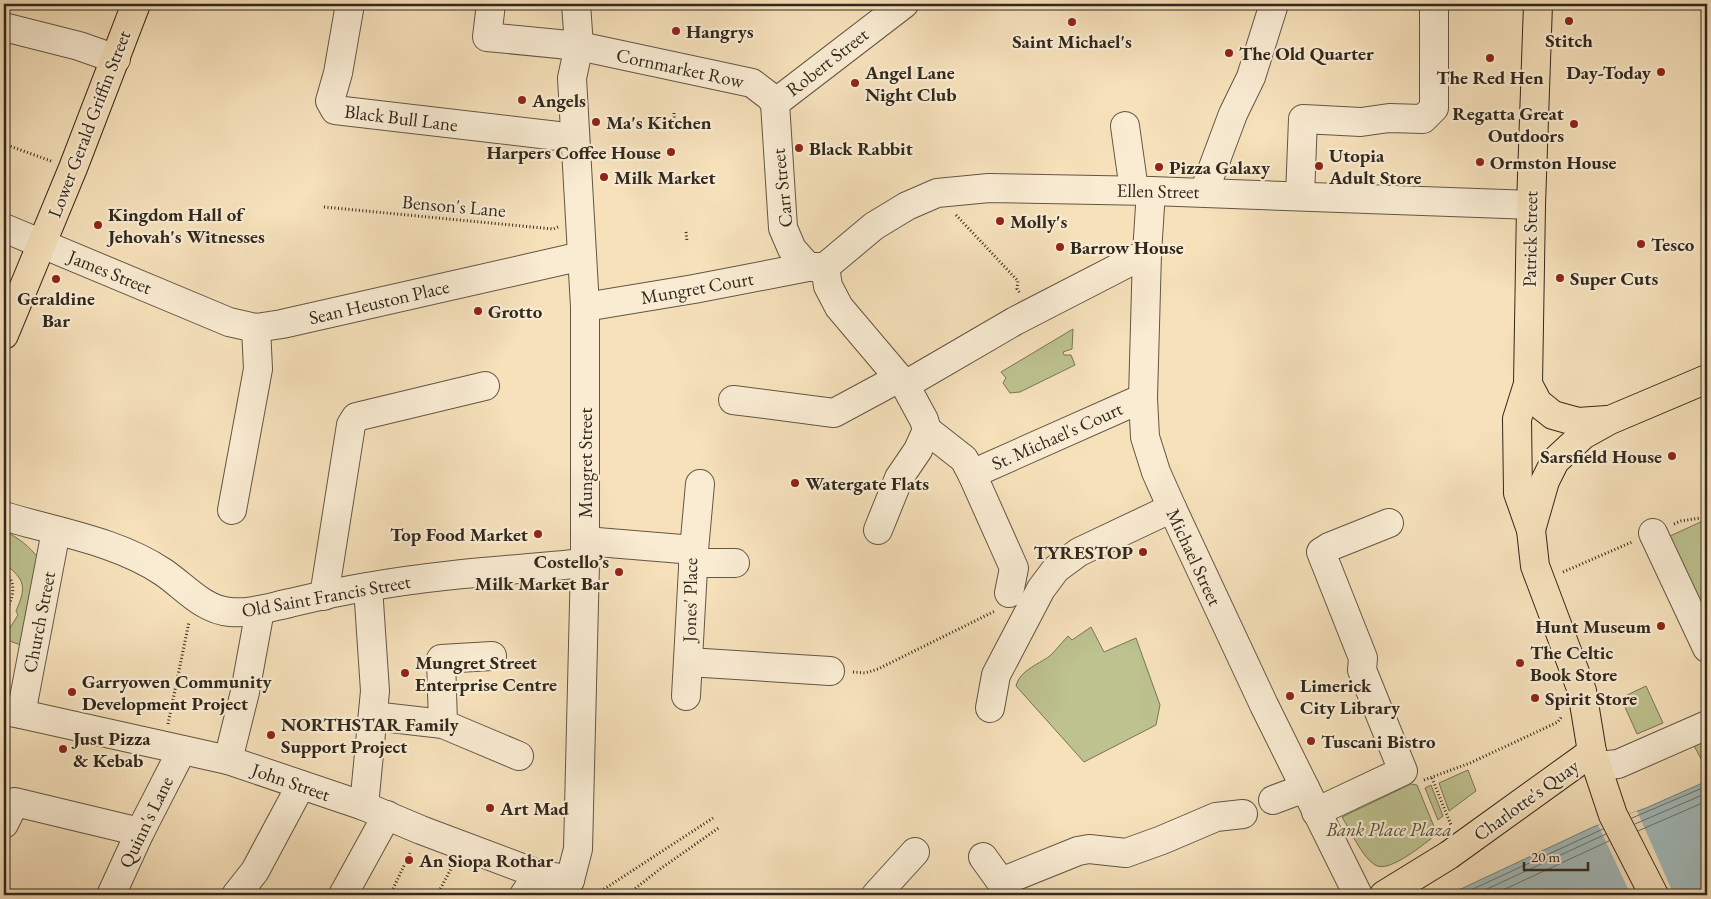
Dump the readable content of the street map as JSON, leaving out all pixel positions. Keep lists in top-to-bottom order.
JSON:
{
  "streets": {
    "main road": ["Lower Gerald Griffin Street", "Patrick Street", "Charlotte's Quay"],
    "street": [
      "Robert Street",
      "Cornmarket Row",
      "Black Bull Lane",
      "Carr Street",
      "Ellen Street",
      "James Street",
      "Mungret Court",
      "Sean Heuston Place",
      "St. Michael's Court",
      "Mungret Street",
      "Michael Street",
      "Old Saint Francis Street",
      "Jones' Place",
      "Church Street",
      "John Street",
      "Quinn's Lane"
    ],
    "path": ["Benson's Lane"]
  },
  "crossings": [
    ["Robert Street", "Cornmarket Row"],
    ["Robert Street", "Carr Street"],
    ["Cornmarket Row", "Carr Street"],
    ["Cornmarket Row", "Mungret Street"],
    ["Black Bull Lane", "Mungret Street"],
    ["Lower Gerald Griffin Street", "James Street"],
    ["Carr Street", "Ellen Street"],
    ["Carr Street", "Mungret Court"],
    ["Ellen Street", "Patrick Street"],
    ["Ellen Street", "Mungret Court"],
    ["Ellen Street", "Michael Street"],
    ["Benson's Lane", "Mungret Street"],
    ["James Street", "Sean Heuston Place"],
    ["Mungret Court", "Mungret Street"],
    ["Sean Heuston Place", "Mungret Street"],
    ["St. Michael's Court", "Michael Street"],
    ["Mungret Street", "Old Saint Francis Street"],
    ["Mungret Street", "Jones' Place"],
    ["Mungret Street", "John Street"],
    ["Old Saint Francis Street", "Jones' Place"],
    ["Old Saint Francis Street", "Church Street"],
    ["Church Street", "John Street"],
    ["John Street", "Quinn's Lane"]
  ],
  "parks": ["Bank Place Plaza"],
  "places": [
    "Stitch",
    "Saint Michael's",
    "Hangrys",
    "The Old Quarter",
    "The Red Hen",
    "Day-Today",
    "Angel Lane Night Club",
    "Angels",
    "Ma's Kitchen",
    "Regatta Great Outdoors",
    "Black Rabbit",
    "Harpers Coffee House",
    "Ormston House",
    "Utopia Adult Store",
    "Pizza Galaxy",
    "Milk Market",
    "Molly's",
    "Kingdom Hall of Jehovah's Witnesses",
    "Tesco",
    "Barrow House",
    "Super Cuts",
    "Geraldine Bar",
    "Grotto",
    "Sarsfield House",
    "Watergate Flats",
    "Top Food Market",
    "TYRESTOP",
    "Costello’s Milk Market Bar",
    "Hunt Museum",
    "The Celtic Book Store",
    "Mungret Street Enterprise Centre",
    "Garryowen Community Development Project",
    "Limerick City Library",
    "Spirit Store",
    "NORTHSTAR Family Support Project",
    "Tuscani Bistro",
    "Just Pizza & Kebab",
    "Art Mad",
    "An Siopa Rothar"
  ],
  "scale_bar": "20 m"
}
